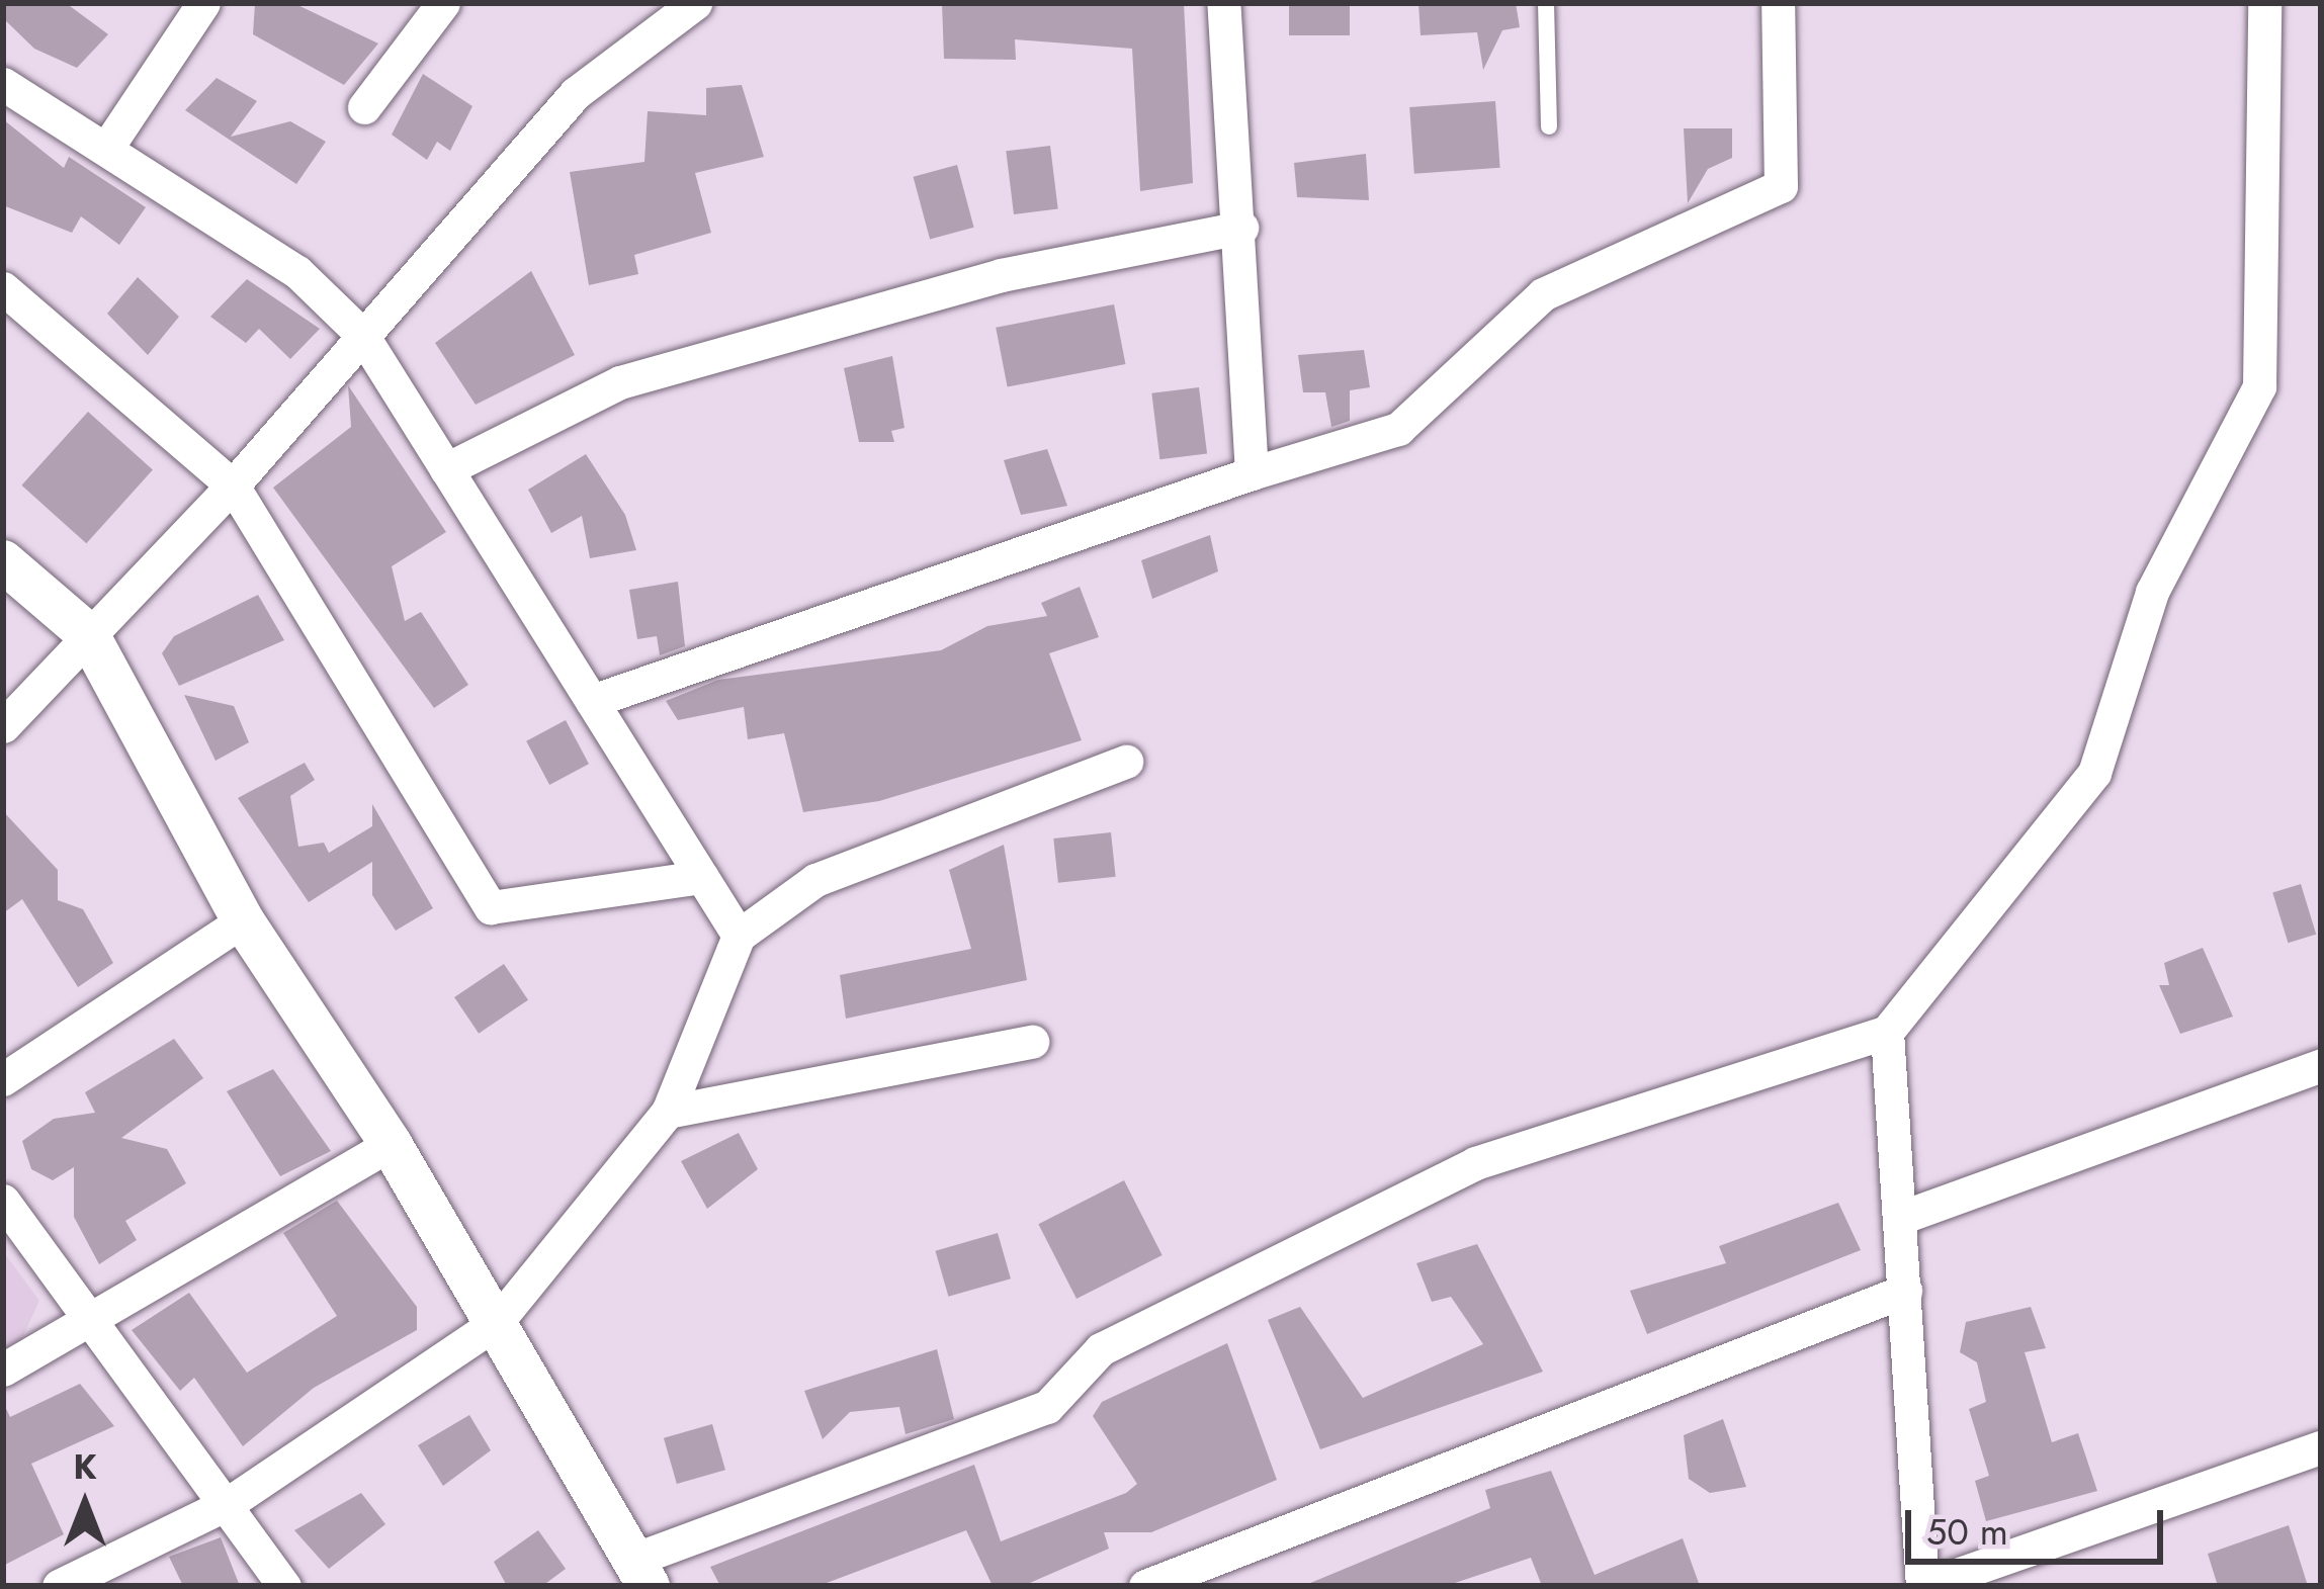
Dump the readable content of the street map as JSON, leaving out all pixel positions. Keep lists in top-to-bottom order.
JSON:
{
  "scale_bar": "50 m",
  "north": "top"
}
